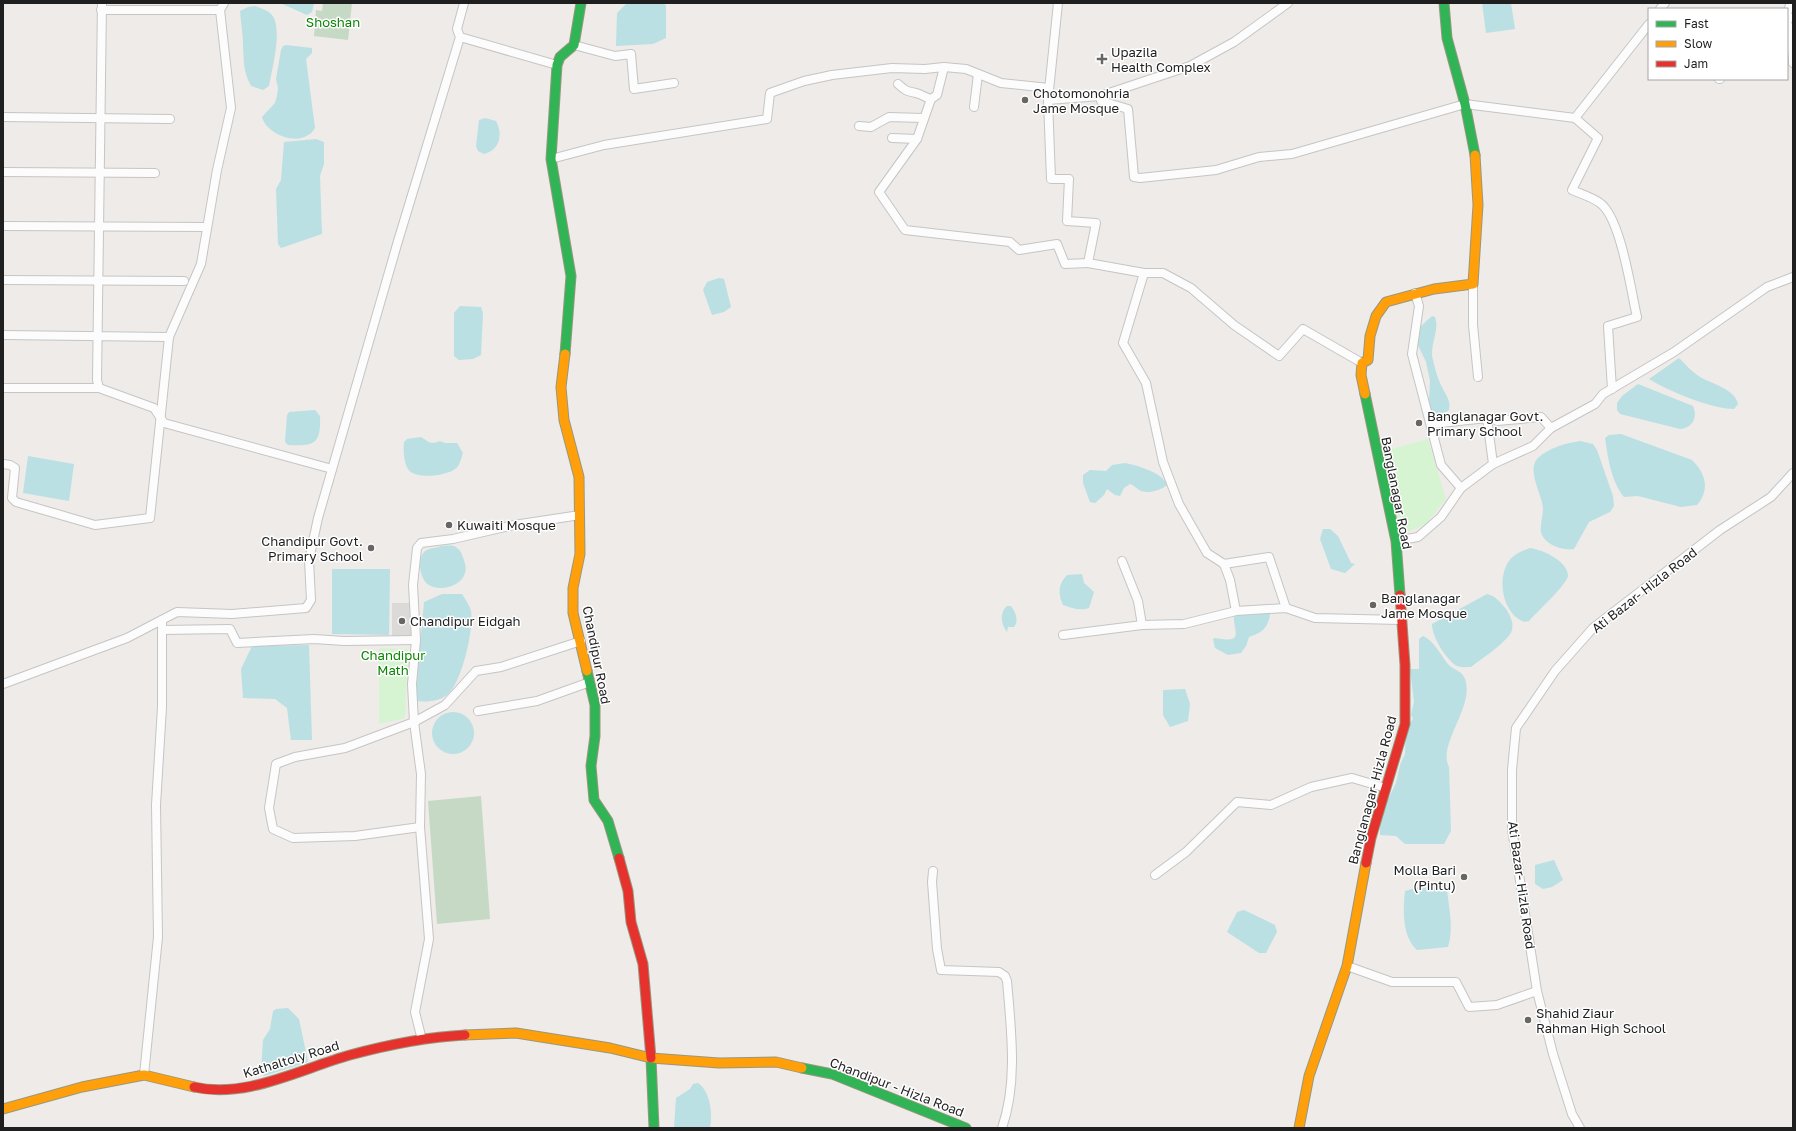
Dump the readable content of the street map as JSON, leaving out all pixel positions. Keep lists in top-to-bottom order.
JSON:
{
  "streets": {
    "street": [
      "Banglanagar Road",
      "Ati Bazar- Hizla Road",
      "Chandipur Road",
      "Banglanagar- Hizla Road",
      "Kathaltoly Road",
      "Chandipur - Hizla Road"
    ]
  },
  "crossings": [
    ["Banglanagar Road", "Banglanagar- Hizla Road"],
    ["Chandipur Road", "Kathaltoly Road"],
    ["Chandipur Road", "Chandipur - Hizla Road"],
    ["Kathaltoly Road", "Chandipur - Hizla Road"]
  ],
  "parks": ["Shoshan", "Chandipur Math"],
  "places": {
    "health": ["Upazila Health Complex"],
    "other": [
      "Chotomonohria Jame Mosque",
      "Banglanagar Govt. Primary School",
      "Kuwaiti Mosque",
      "Chandipur Govt. Primary School",
      "Banglanagar Jame Mosque",
      "Chandipur Eidgah",
      "Molla Bari (Pintu)",
      "Shahid Ziaur Rahman High School"
    ]
  },
  "legend": ["Fast", "Slow", "Jam"]
}
